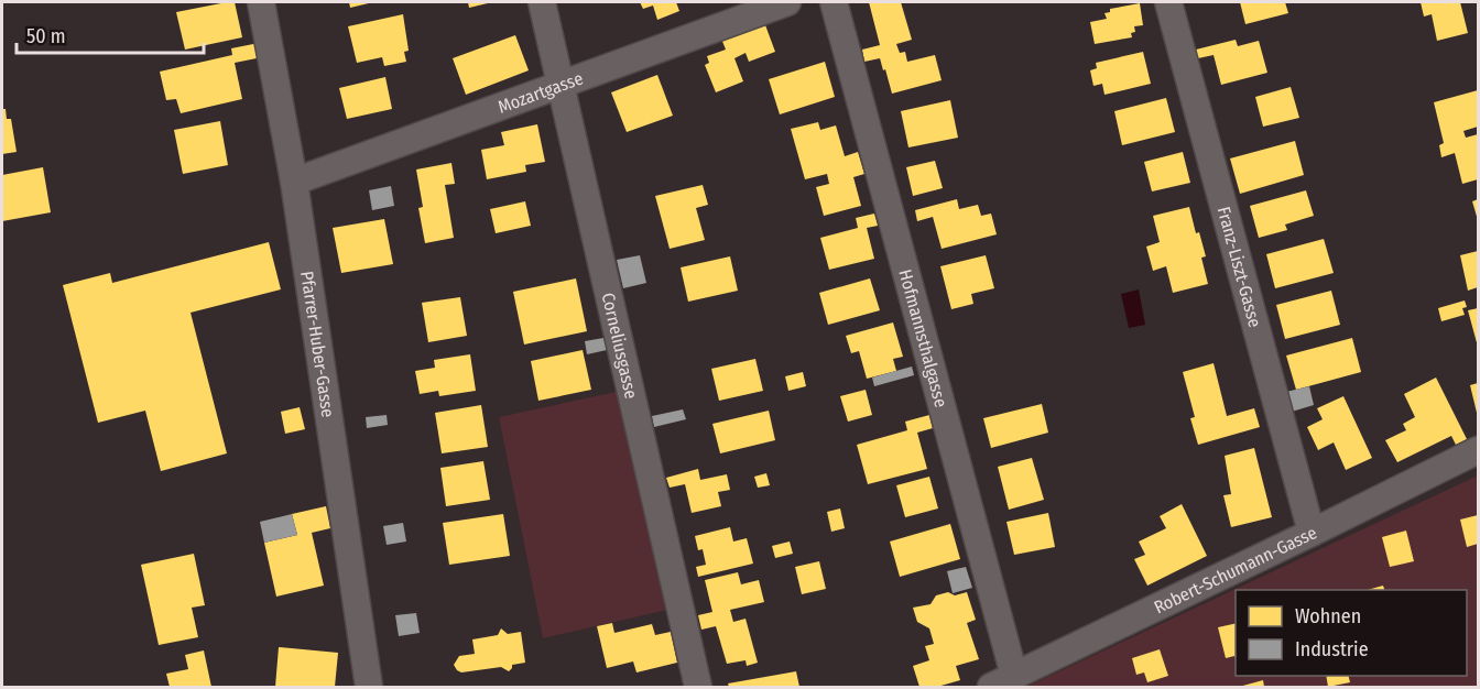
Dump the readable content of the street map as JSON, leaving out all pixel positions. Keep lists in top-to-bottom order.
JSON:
{
  "streets": {
    "street": [
      "Mozartgasse",
      "Franz-Liszt-Gasse",
      "Hofmannsthalgasse",
      "Pfarrer-Huber-Gasse",
      "Corneliusgasse",
      "Robert-Schumann-Gasse"
    ]
  },
  "crossings": [
    ["Mozartgasse", "Pfarrer-Huber-Gasse"],
    ["Mozartgasse", "Corneliusgasse"],
    ["Franz-Liszt-Gasse", "Robert-Schumann-Gasse"],
    ["Hofmannsthalgasse", "Robert-Schumann-Gasse"]
  ],
  "legend": ["Wohnen", "Industrie"],
  "scale_bar": "50 m"
}
